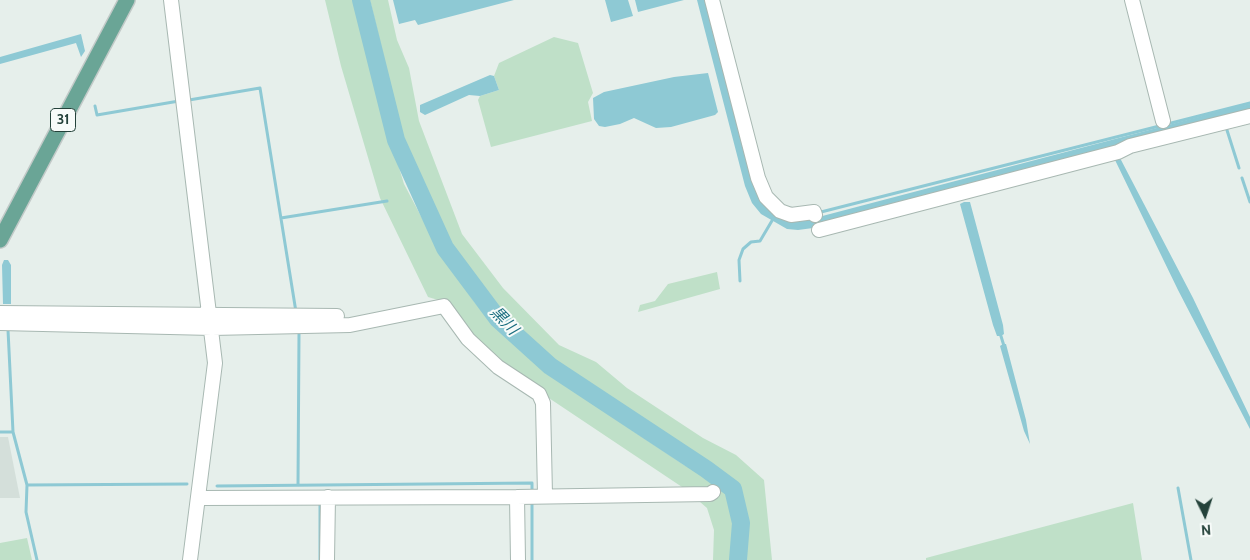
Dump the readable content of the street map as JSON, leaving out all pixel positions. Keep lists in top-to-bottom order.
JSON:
{
  "streets": {
    "main road": ["31"]
  },
  "water": ["黒川"],
  "north": "bottom"
}
